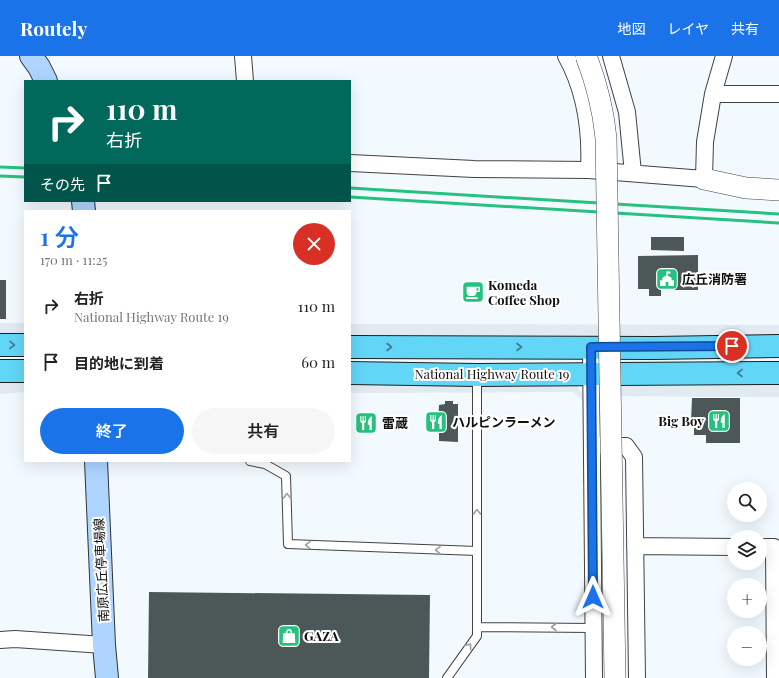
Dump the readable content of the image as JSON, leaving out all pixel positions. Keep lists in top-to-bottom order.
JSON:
{
  "streets": {
    "highway": ["National Highway Route 19"],
    "main road": ["南原広丘停車場線"]
  },
  "places": {
    "public building": ["広丘消防署"],
    "cafe": ["Komeda Coffee Shop"],
    "restaurant": ["Big Boy", "ハルピンラーメン", "雷蔵"],
    "shop": ["GAZA"]
  },
  "page": {
    "header": "Routely",
    "nav": ["地図", "レイヤ", "共有"],
    "turn": ["110 m", "右折"],
    "then": "その先",
    "heading": ["1 分", "170 m · 11:25"],
    "list": [
      {
        "name": "右折",
        "note": "National Highway Route 19",
        "value": "110 m"
      },
      {
        "name": "目的地に到着",
        "value": "60 m"
      }
    ],
    "buttons": ["終了", "共有"],
    "map_buttons": ["+", "−"]
  }
}
